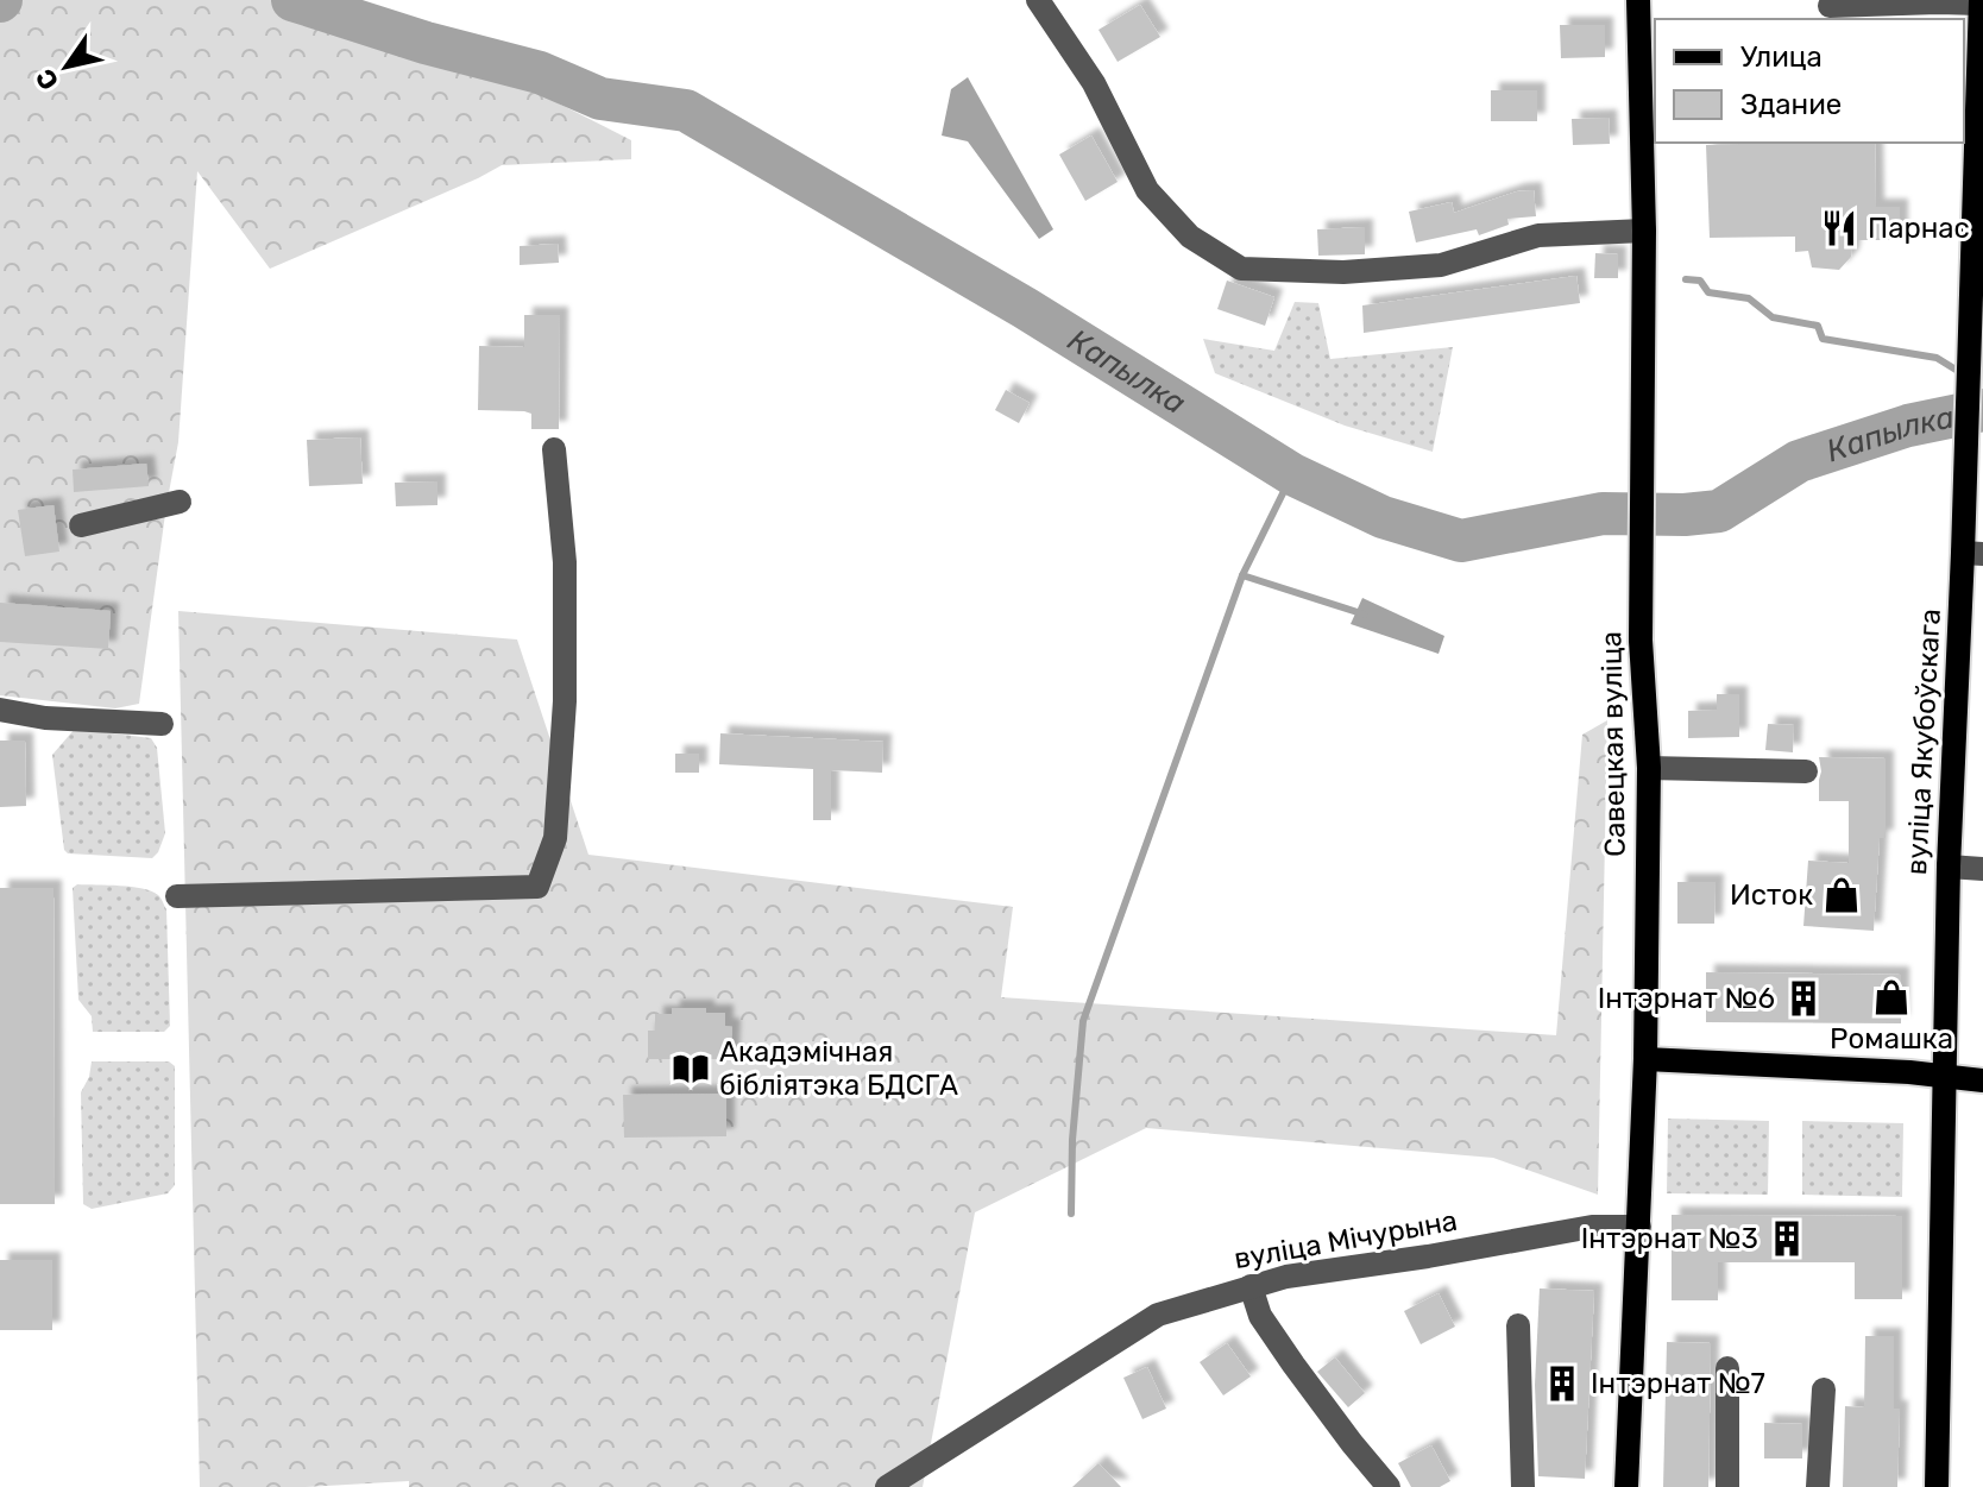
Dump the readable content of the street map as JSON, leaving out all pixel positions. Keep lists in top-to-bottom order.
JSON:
{
  "streets": {
    "main road": ["вуліца Якубоўскага", "Савецкая вуліца"],
    "street": ["вуліца Мічурына"]
  },
  "crossings": [
    ["Савецкая вуліца", "вуліца Мічурына"]
  ],
  "water": ["Капылка"],
  "places": {
    "restaurant": ["Парнас"],
    "shop": ["Исток", "Ромашка"],
    "building": ["Інтэрнат №6", "Інтэрнат №3", "Інтэрнат №7"],
    "library": ["Акадэмічная бібліятэка БДСГА"]
  },
  "legend": ["Улица", "Здание"],
  "north": "bottom left"
}
